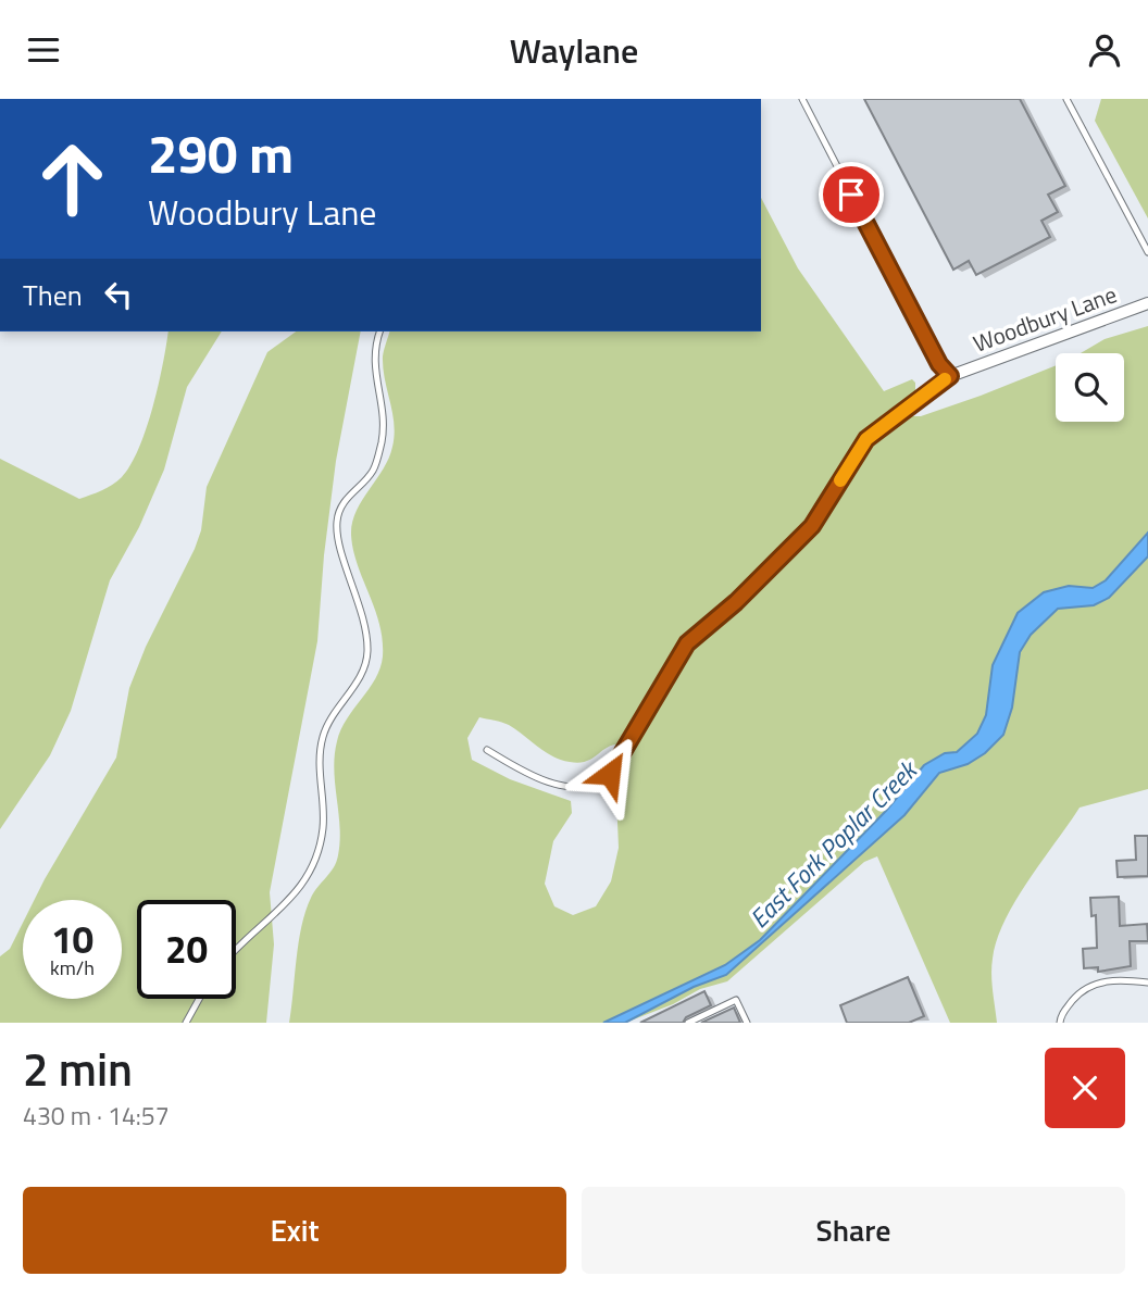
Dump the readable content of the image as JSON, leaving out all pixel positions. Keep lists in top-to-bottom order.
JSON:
{
  "streets": {
    "street": ["Woodbury Lane"]
  },
  "water": ["East Fork Poplar Creek"],
  "page": {
    "header": "Waylane",
    "turn": ["290 m", "Woodbury Lane"],
    "then": "Then",
    "speed": "10 km/h",
    "limit": "20",
    "heading": ["2 min", "430 m · 14:57"],
    "buttons": ["Exit", "Share"]
  }
}
